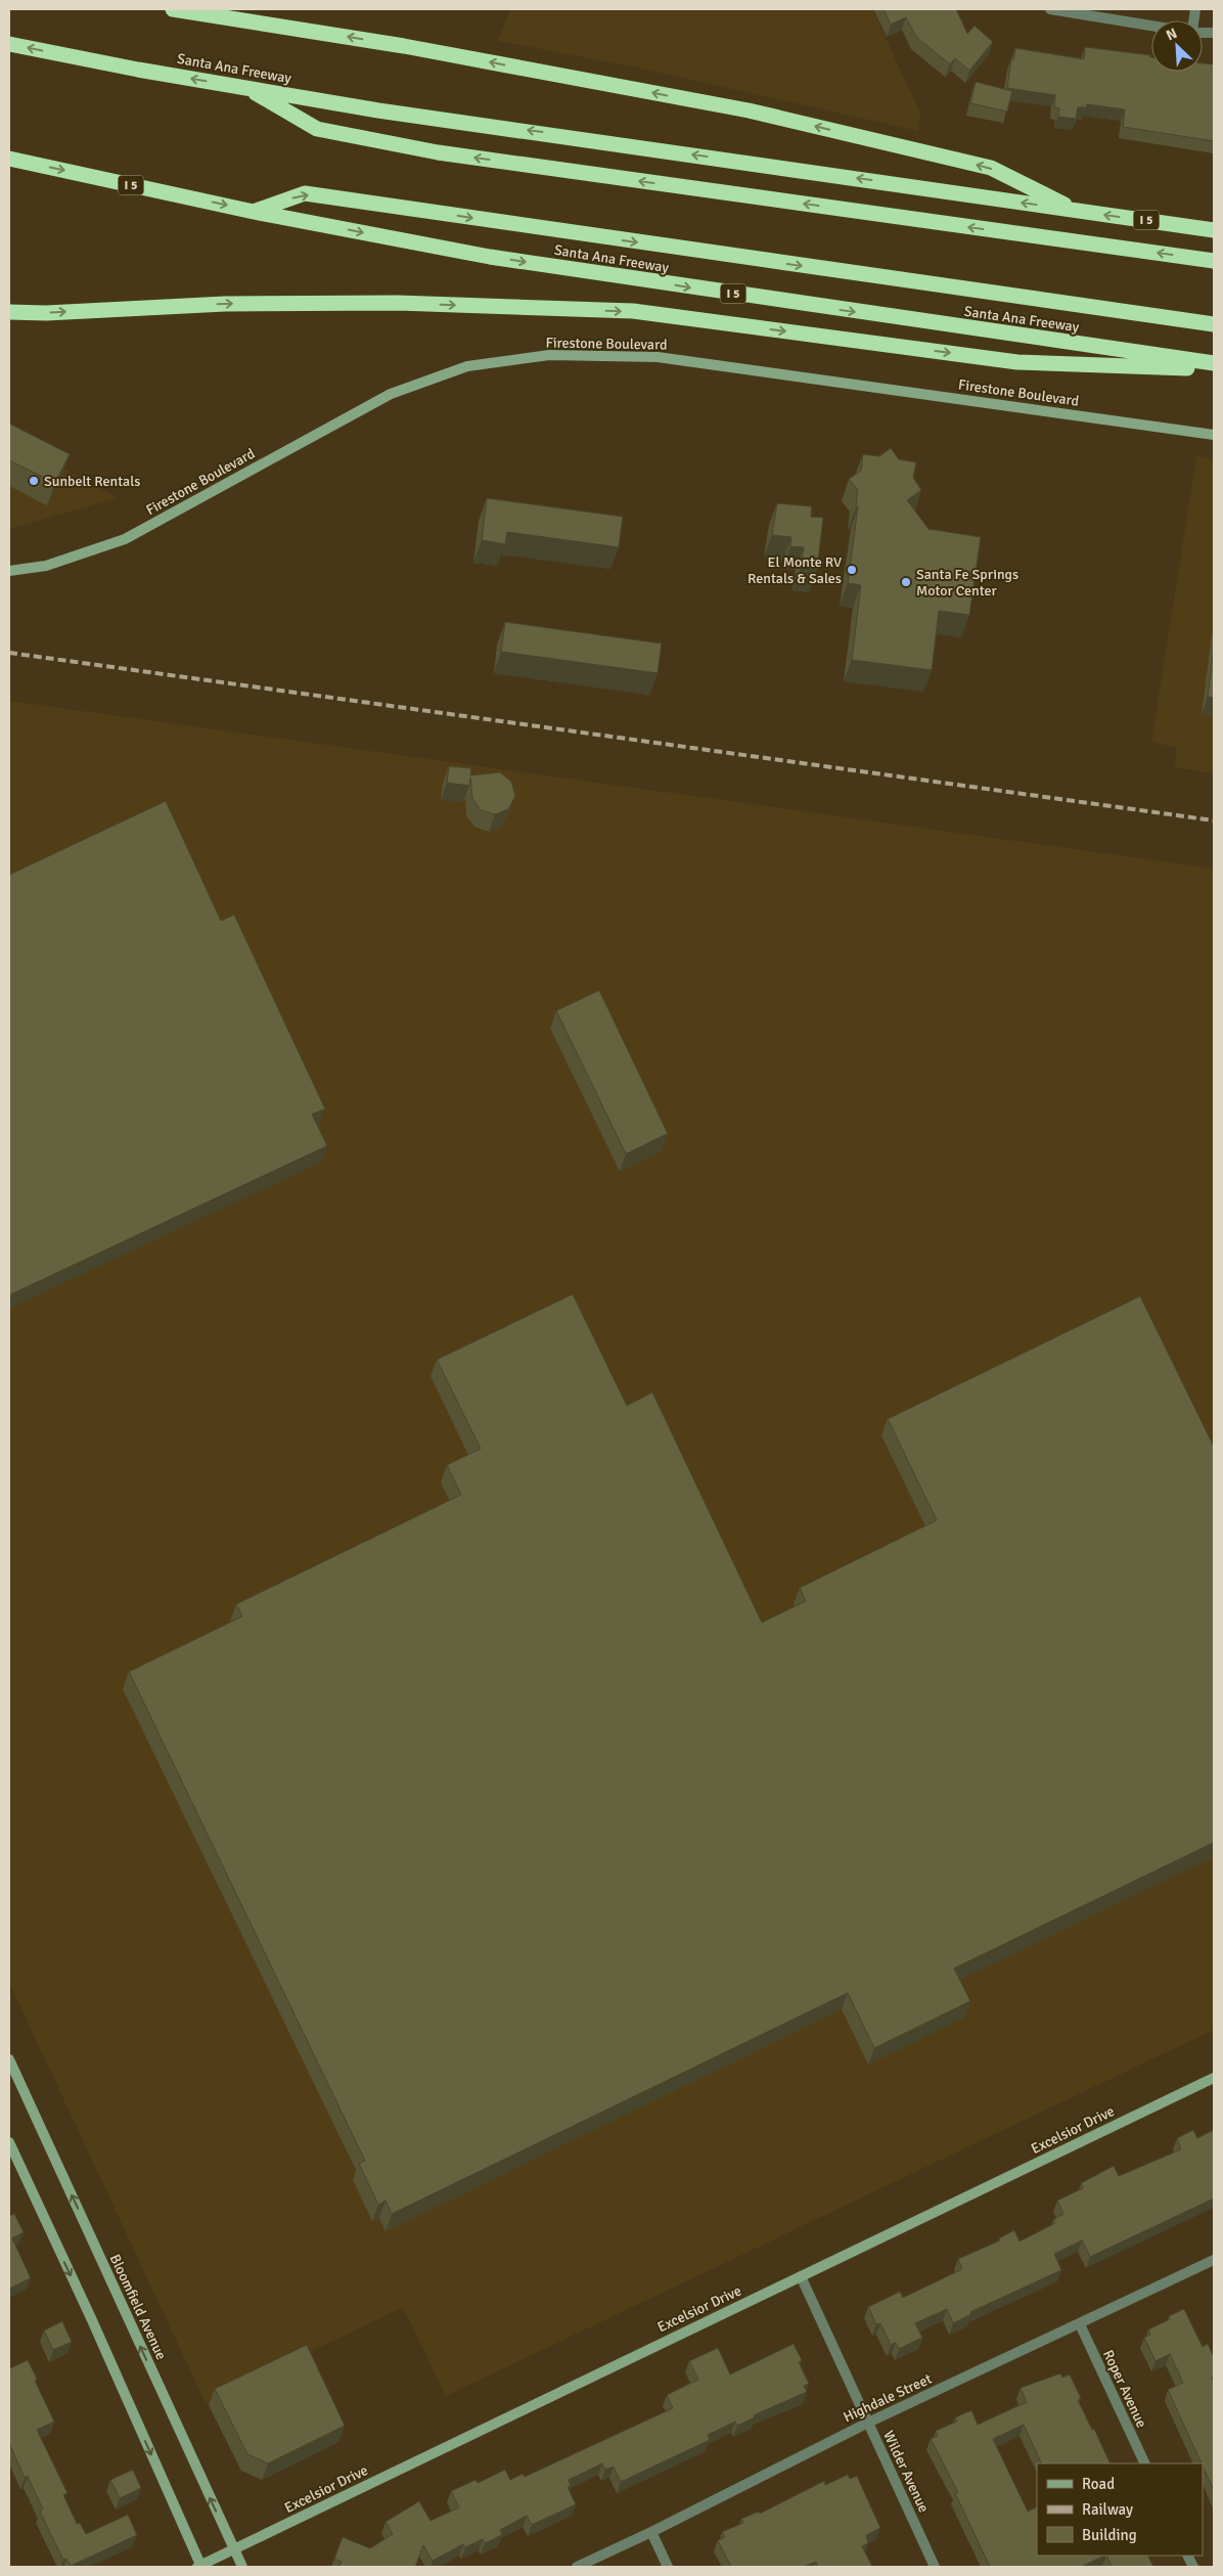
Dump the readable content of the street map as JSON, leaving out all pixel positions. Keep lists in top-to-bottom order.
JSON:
{
  "streets": {
    "highway": ["Santa Ana Freeway", "I 5"],
    "main road": ["Firestone Boulevard", "Excelsior Drive", "Bloomfield Avenue"],
    "street": ["Roper Avenue", "Highdale Street", "Wilder Avenue"]
  },
  "crossings": [
    ["Excelsior Drive", "Bloomfield Avenue"],
    ["Excelsior Drive", "Wilder Avenue"],
    ["Roper Avenue", "Highdale Street"],
    ["Highdale Street", "Wilder Avenue"]
  ],
  "places": ["Sunbelt Rentals", "El Monte RV Rentals & Sales", "Santa Fe Springs Motor Center"],
  "legend": ["Road", "Railway", "Building"],
  "north": "top left"
}
